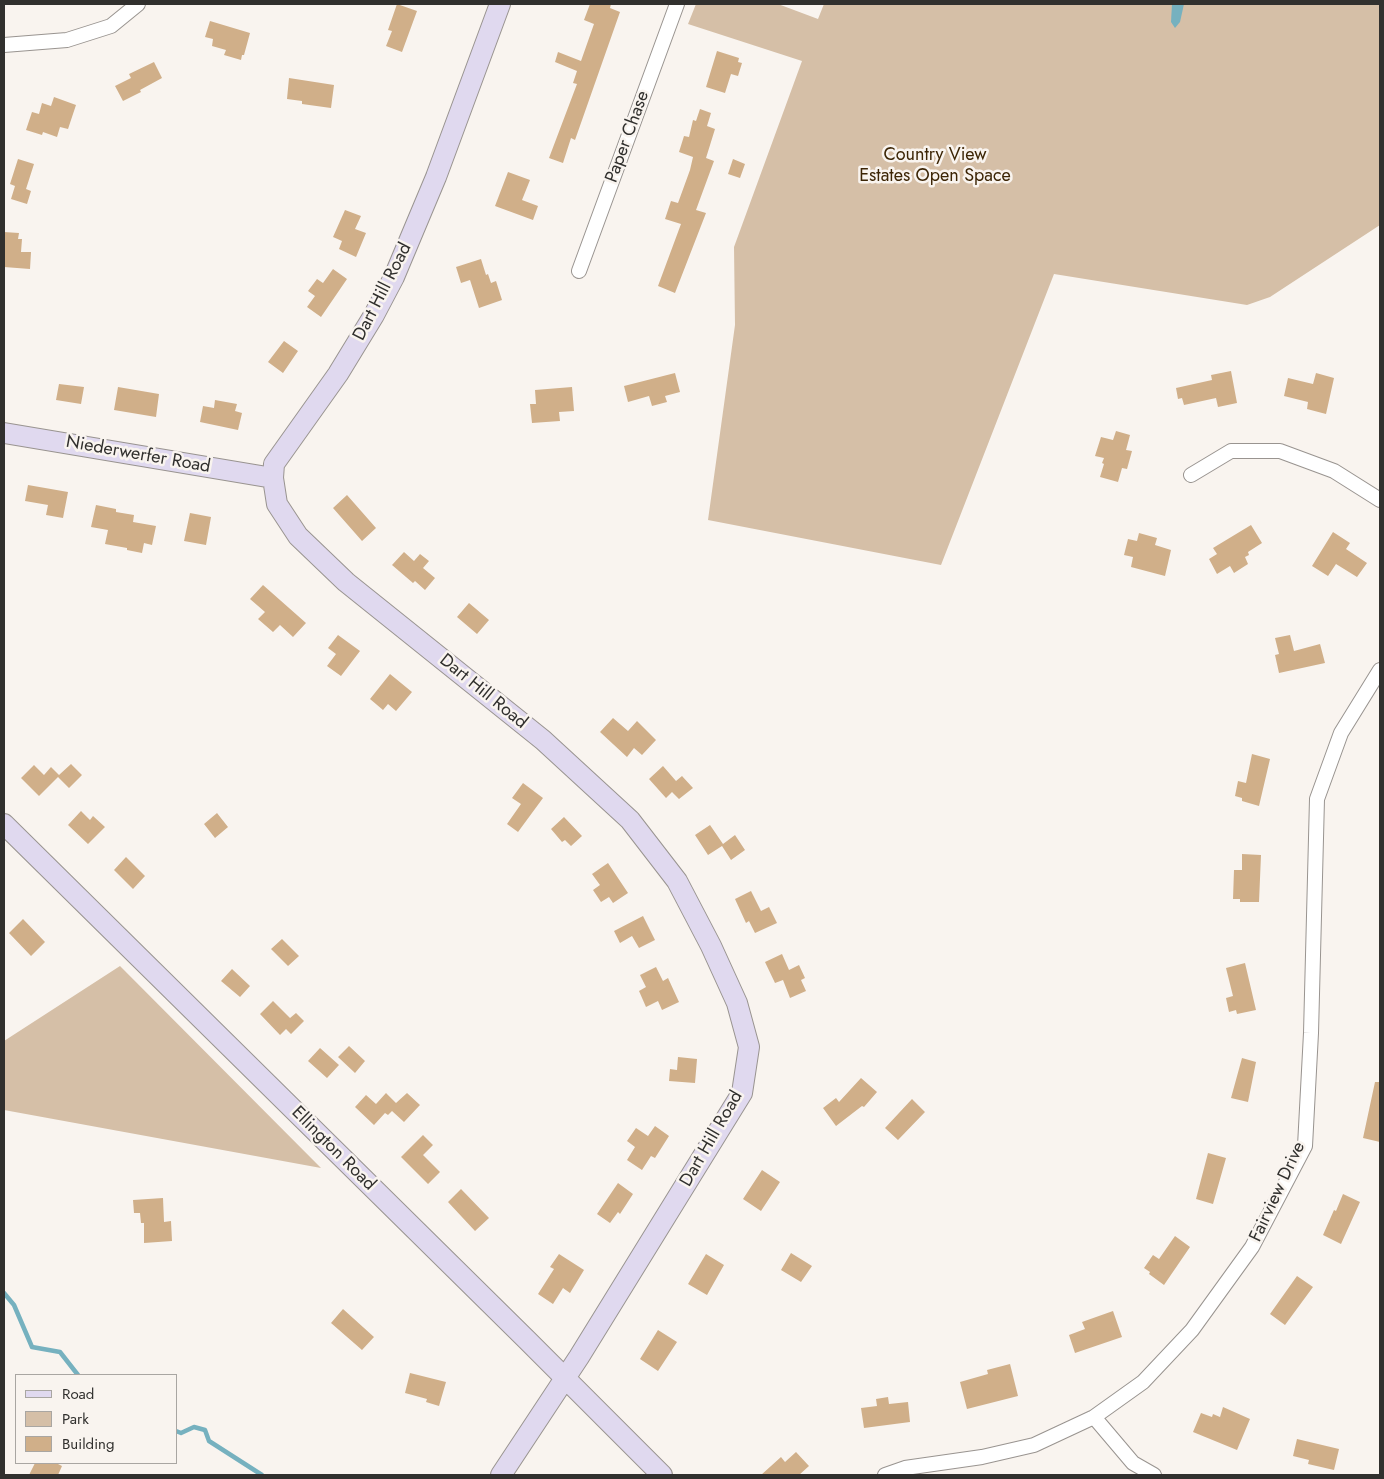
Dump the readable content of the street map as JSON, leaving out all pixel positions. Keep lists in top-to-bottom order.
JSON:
{
  "streets": {
    "street": [
      "Paper Chase",
      "Dart Hill Road",
      "Niederwerfer Road",
      "Ellington Road",
      "Fairview Drive"
    ]
  },
  "crossings": [
    ["Dart Hill Road", "Niederwerfer Road"],
    ["Dart Hill Road", "Ellington Road"]
  ],
  "parks": ["Country View Estates Open Space"],
  "legend": ["Road", "Park", "Building"]
}
